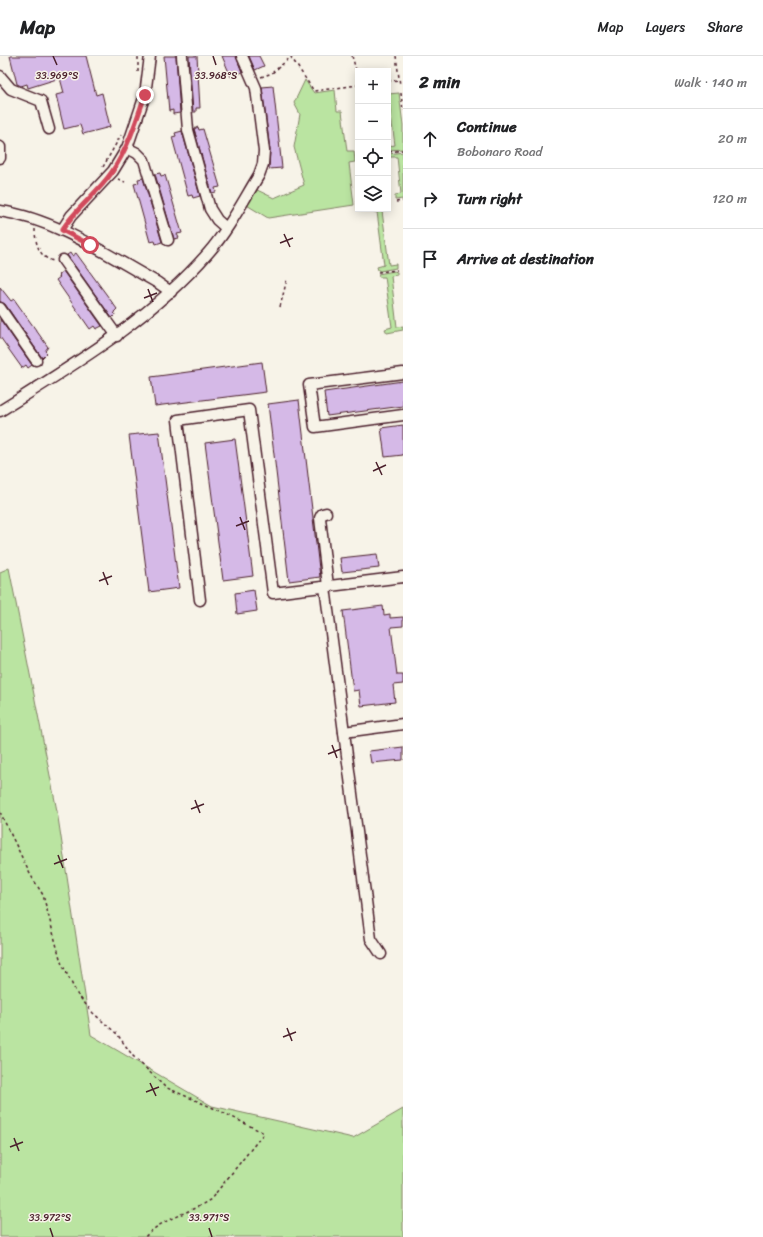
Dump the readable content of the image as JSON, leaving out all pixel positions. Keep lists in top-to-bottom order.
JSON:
{
  "page": {
    "header": "Map",
    "nav": ["Map", "Layers", "Share"],
    "heading": ["2 min", "Walk · 140 m"],
    "map_buttons": ["+", "−"],
    "list": [
      ["Continue", "Bobonaro Road", "20 m"],
      ["Turn right", "120 m"],
      "Arrive at destination"
    ]
  },
  "coordinates": [
    "33.969°S",
    "33.968°S",
    "33.972°S",
    "33.971°S"
  ]
}
